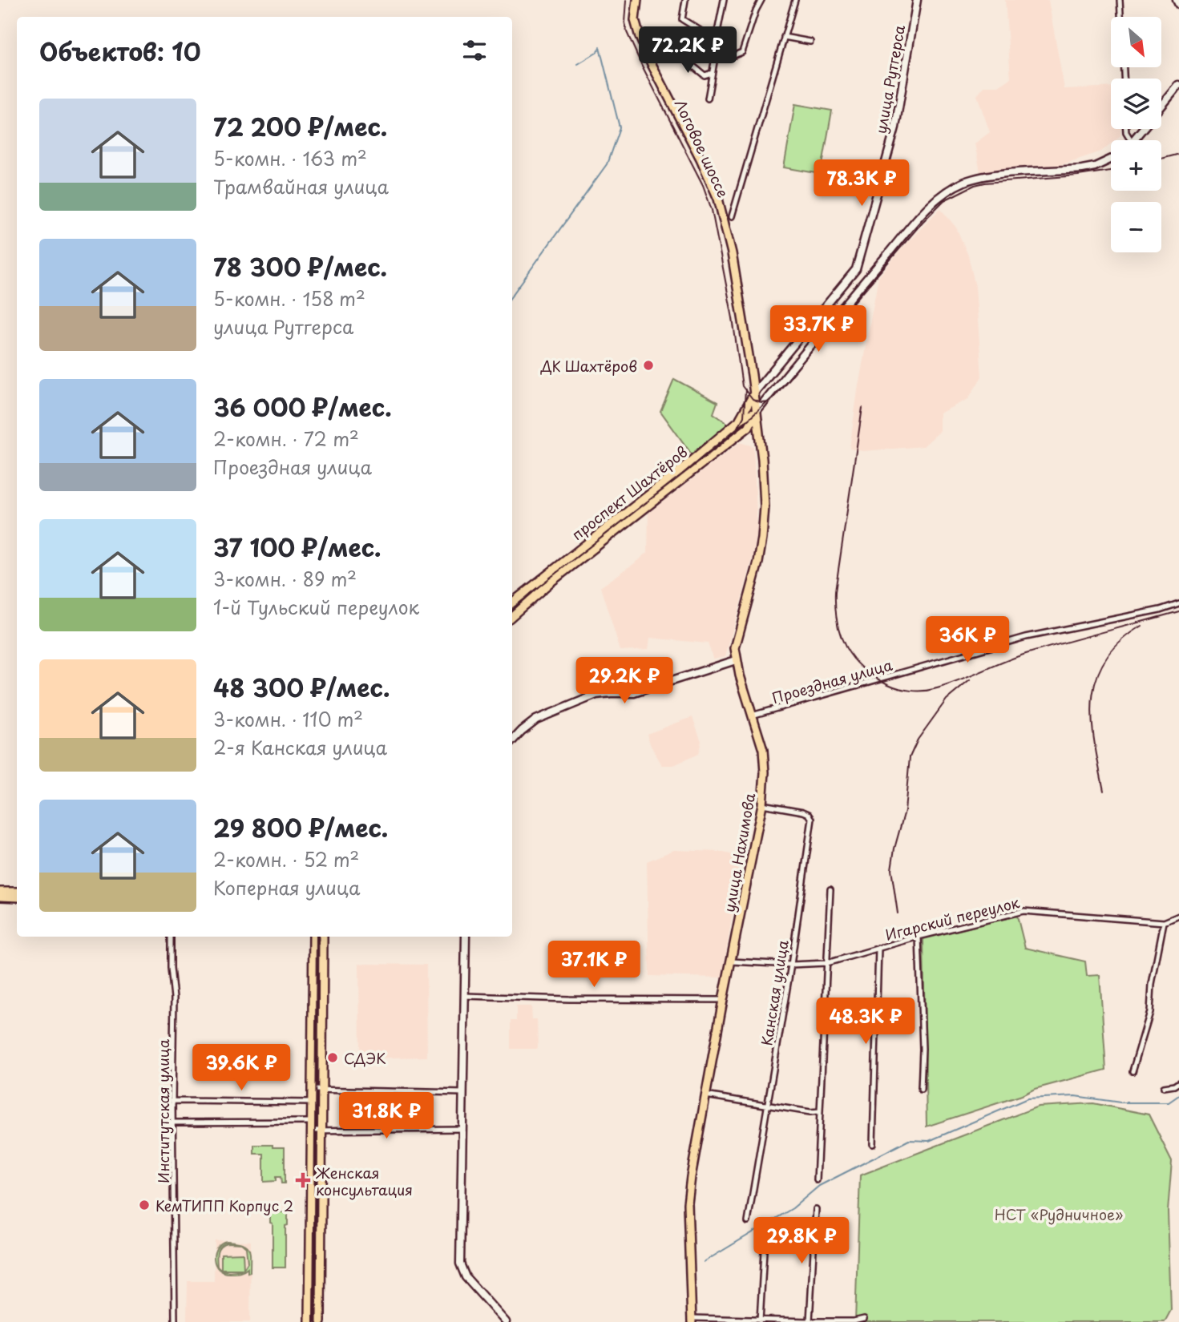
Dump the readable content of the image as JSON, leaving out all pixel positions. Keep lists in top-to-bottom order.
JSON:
{
  "streets": {
    "main road": [
      "улица Рутгерса",
      "Логовое шоссе",
      "проспект Шахтёров",
      "улица Нахимова"
    ],
    "street": [
      "Проездная улица",
      "Игарский переулок",
      "Канская улица",
      "Институтская улица"
    ]
  },
  "crossings": [
    ["улица Рутгерса", "Логовое шоссе"],
    ["улица Рутгерса", "проспект Шахтёров"],
    ["улица Рутгерса", "улица Нахимова"],
    ["Логовое шоссе", "проспект Шахтёров"],
    ["Логовое шоссе", "улица Нахимова"],
    ["проспект Шахтёров", "улица Нахимова"],
    ["Проездная улица", "улица Нахимова"],
    ["улица Нахимова", "Игарский переулок"],
    ["улица Нахимова", "Канская улица"],
    ["Игарский переулок", "Канская улица"]
  ],
  "parks": ["НСТ «Рудничное»"],
  "places": {
    "other": ["ДК Шахтёров", "СДЭК", "КемТИПП Корпус 2"],
    "health": ["Женская консультация"]
  },
  "north": "bottom right",
  "page": {
    "map_buttons": ["+", "−"],
    "heading": "Объектов: 10",
    "price": [
      "72.2K ₽",
      "78.3K ₽",
      "33.7K ₽",
      "36K ₽",
      "29.2K ₽",
      "37.1K ₽",
      "48.3K ₽",
      "39.6K ₽",
      "31.8K ₽",
      "29.8K ₽"
    ],
    "list": [
      {
        "name": "72 200 ₽/мес.",
        "note": "5-комн. · 163 m² · Трамвайная улица"
      },
      {
        "name": "78 300 ₽/мес.",
        "note": "5-комн. · 158 m² · улица Рутгерса"
      },
      {
        "name": "36 000 ₽/мес.",
        "note": "2-комн. · 72 m² · Проездная улица"
      },
      {
        "name": "37 100 ₽/мес.",
        "note": "3-комн. · 89 m² · 1-й Тульский переулок"
      },
      {
        "name": "48 300 ₽/мес.",
        "note": "3-комн. · 110 m² · 2-я Канская улица"
      },
      {
        "name": "29 800 ₽/мес.",
        "note": "2-комн. · 52 m² · Коперная улица"
      }
    ]
  }
}
